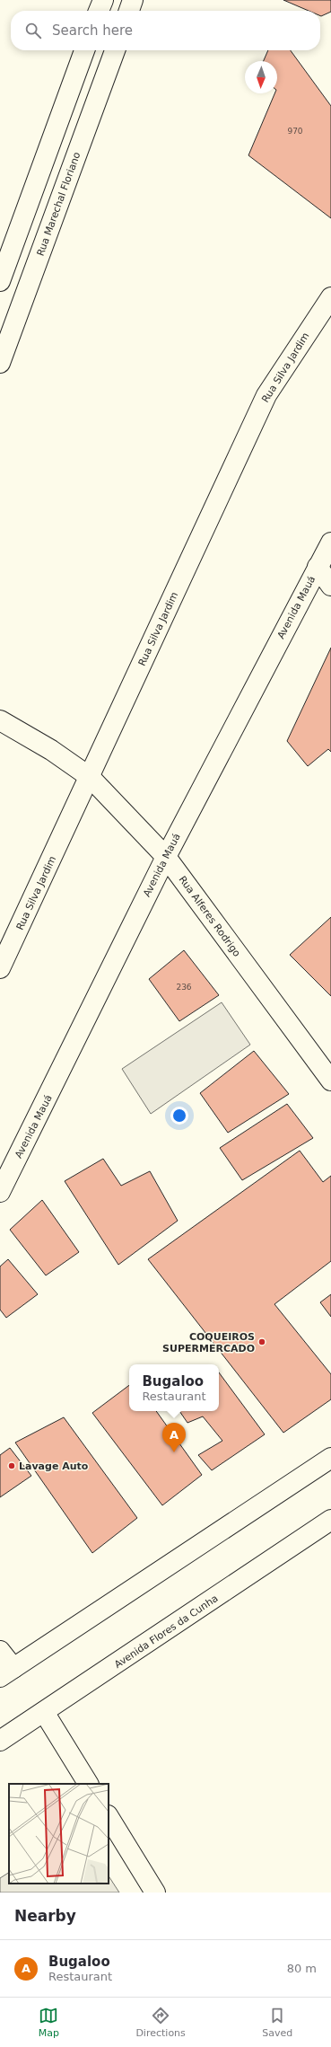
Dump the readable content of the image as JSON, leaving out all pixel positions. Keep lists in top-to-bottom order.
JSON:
{
  "streets": {
    "street": [
      "Rua Marechal Floriano",
      "Rua Silva Jardim",
      "Avenida Mauá",
      "Rua Alferes Rodrigo",
      "Avenida Flores da Cunha"
    ]
  },
  "crossings": [
    ["Rua Silva Jardim", "Rua Alferes Rodrigo"],
    ["Avenida Mauá", "Rua Alferes Rodrigo"]
  ],
  "places": ["COQUEIROS SUPERMERCADO", "Lavage Auto"],
  "house_numbers": ["970", "236"],
  "north": "bottom",
  "page": {
    "search": "Search here",
    "popup": ["Bugaloo", "Restaurant"],
    "pins": "A",
    "heading": "Nearby",
    "list": [
      {
        "mark": "A",
        "name": "Bugaloo",
        "note": "Restaurant",
        "value": "80 m"
      }
    ],
    "nav": ["Map", "Directions", "Saved"]
  }
}
